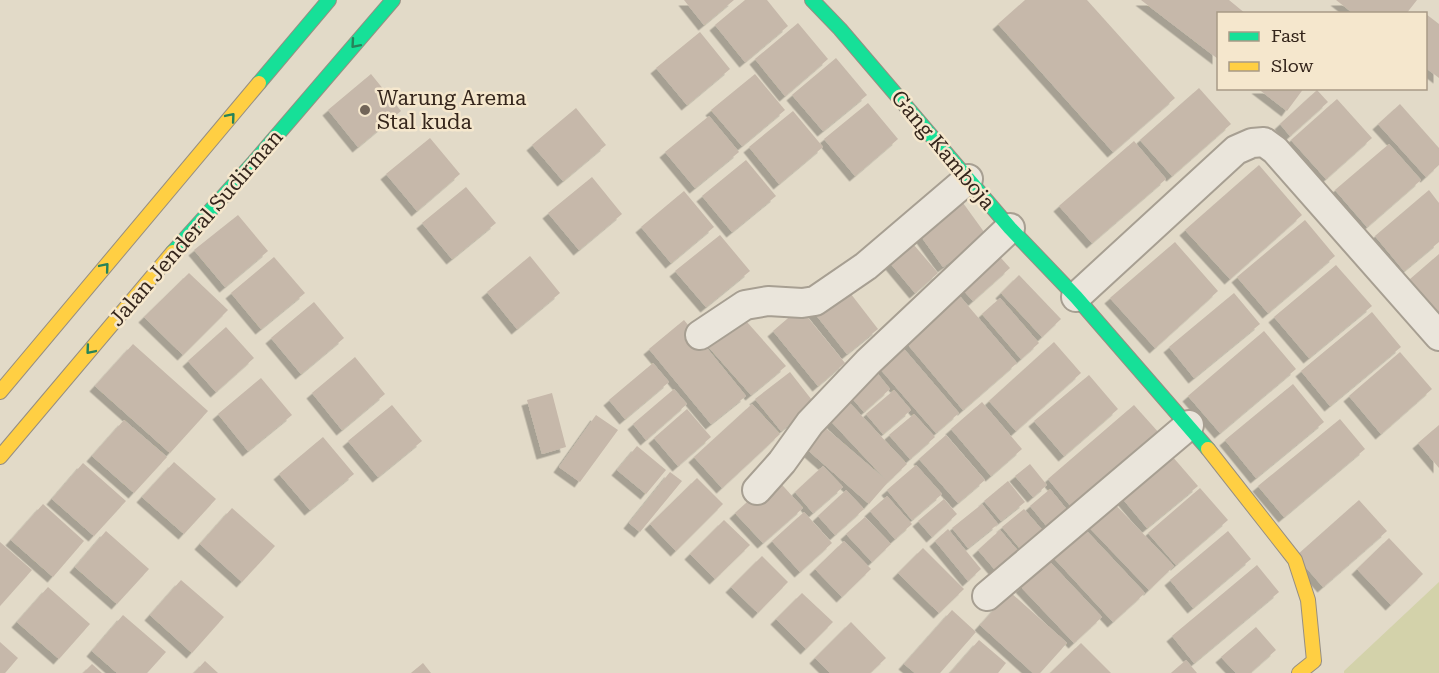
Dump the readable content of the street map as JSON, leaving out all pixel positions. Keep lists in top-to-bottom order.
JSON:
{
  "streets": {
    "main road": ["Gang Kamboja", "Jalan Jenderal Sudirman"]
  },
  "places": ["Warung Arema Stal kuda"],
  "legend": ["Fast", "Slow"]
}
